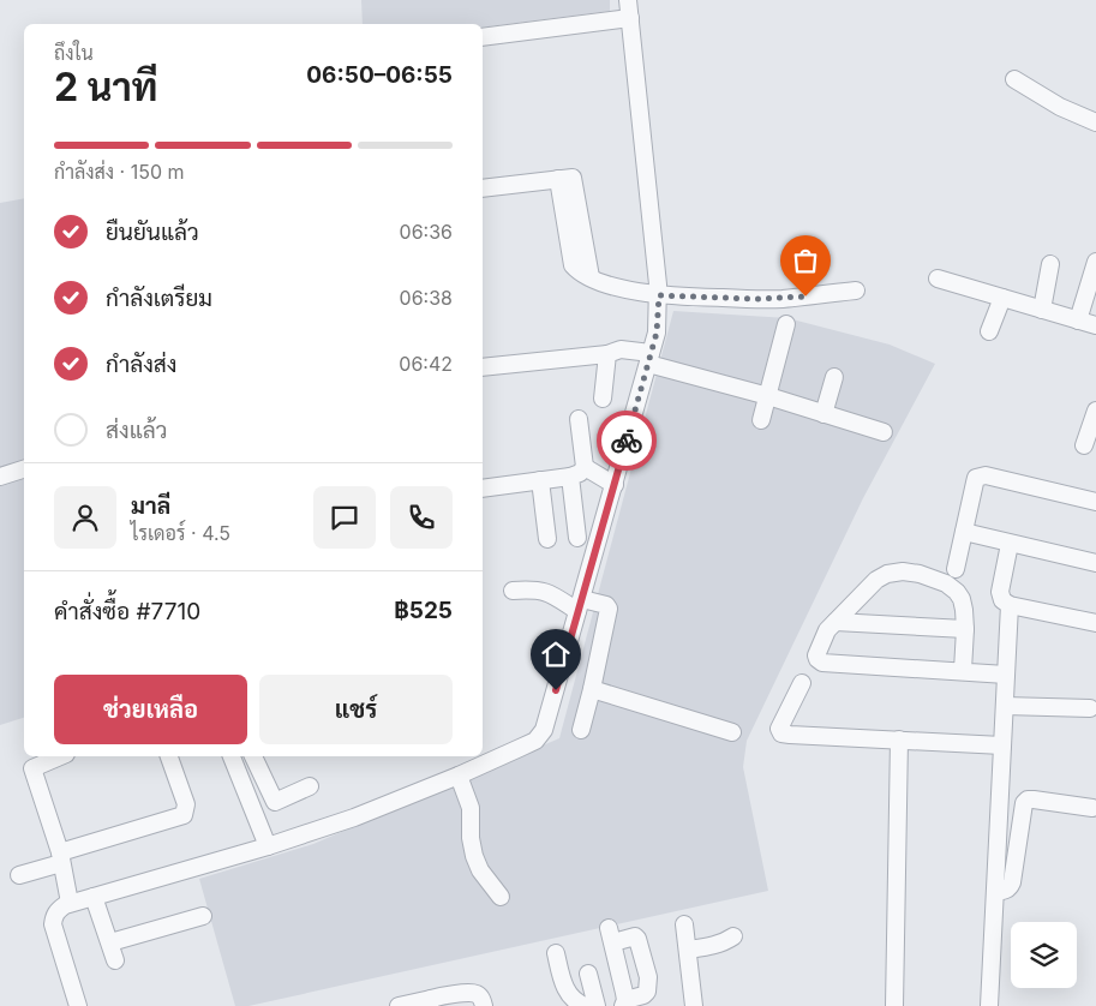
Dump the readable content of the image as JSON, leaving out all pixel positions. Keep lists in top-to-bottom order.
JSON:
{
  "page": {
    "heading": ["2 นาที", "ถึงใน", "06:50–06:55"],
    "panel": [
      "มาลี",
      "ไรเดอร์ · 4.5",
      "คำสั่งซื้อ #7710",
      "฿525"
    ],
    "bar": "กำลังส่ง · 150 m",
    "list": [
      ["ยืนยันแล้ว", "06:36"],
      ["กำลังเตรียม", "06:38"],
      ["กำลังส่ง", "06:42"],
      "ส่งแล้ว"
    ],
    "buttons": ["ช่วยเหลือ", "แชร์"]
  }
}
